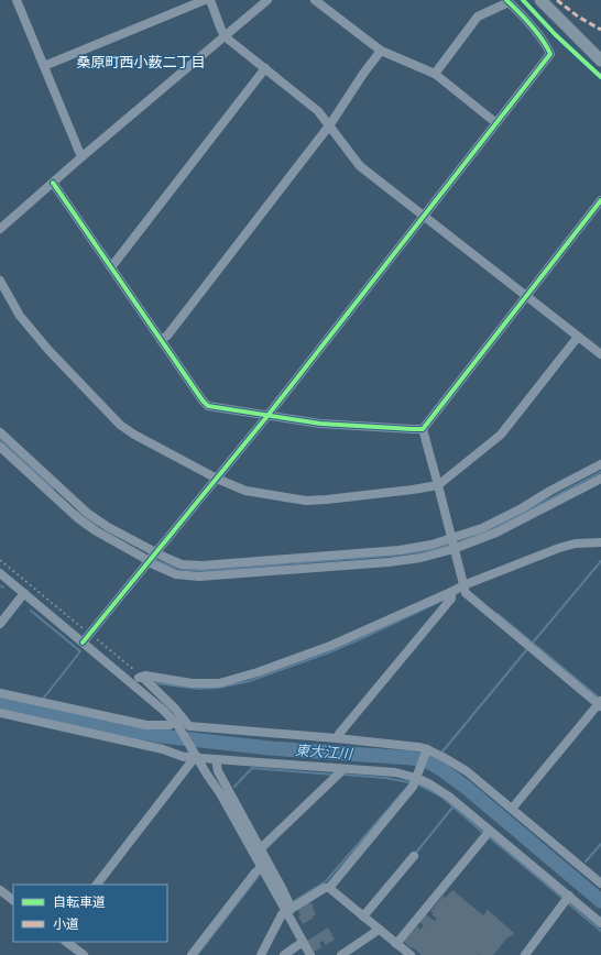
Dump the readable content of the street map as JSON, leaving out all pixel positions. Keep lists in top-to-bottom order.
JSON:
{
  "districts": ["桑原町西小薮二丁目"],
  "water": ["東大江川"],
  "legend": ["自転車道", "小道"]
}
